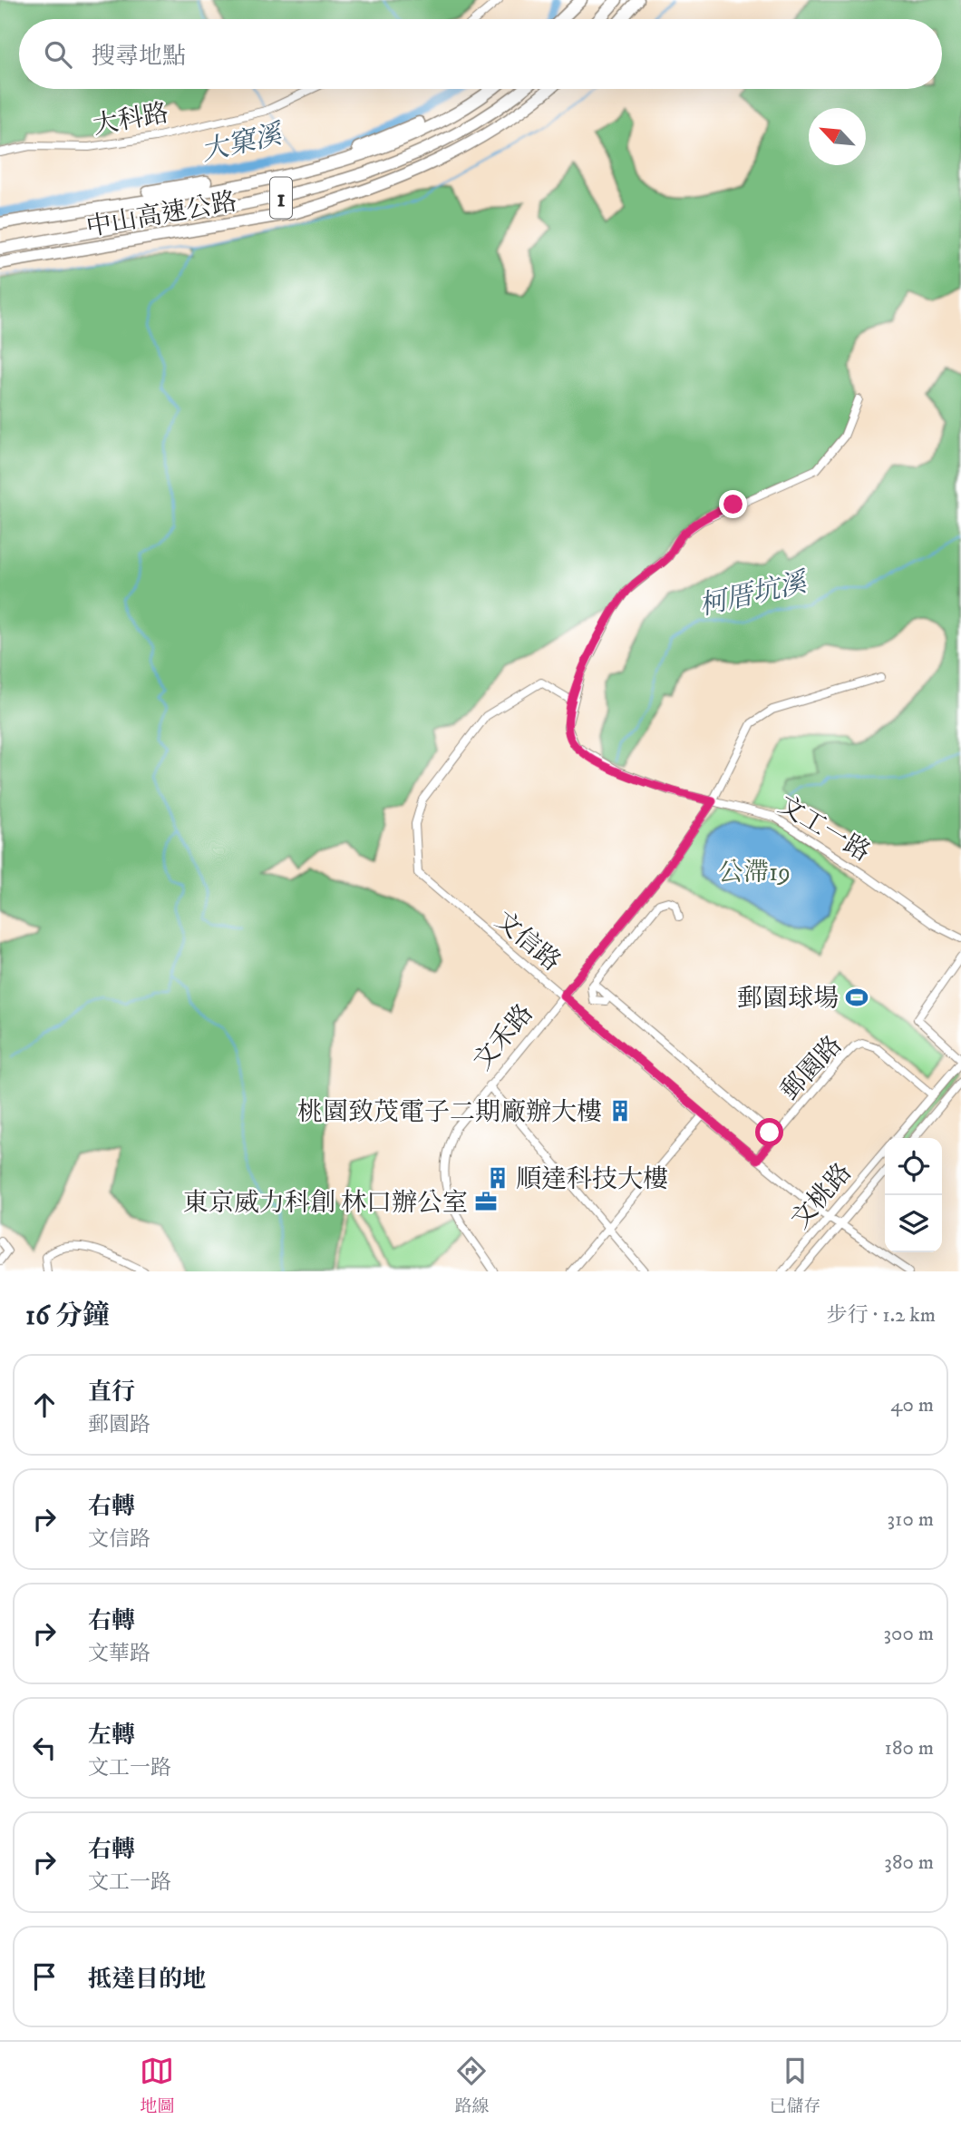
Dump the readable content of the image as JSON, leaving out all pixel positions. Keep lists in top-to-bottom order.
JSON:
{
  "streets": {
    "highway": ["1", "中山高速公路"],
    "street": [
      "大科路",
      "文工一路",
      "文信路",
      "文禾路",
      "郵園路",
      "文桃路"
    ]
  },
  "crossings": [
    ["文工一路", "文信路"],
    ["文工一路", "文禾路"],
    ["文信路", "文禾路"],
    ["文信路", "郵園路"],
    ["文信路", "文桃路"],
    ["郵園路", "文桃路"]
  ],
  "water": ["大窠溪", "柯厝坑溪"],
  "parks": ["公滯19"],
  "places": {
    "sports": ["郵園球場"],
    "building": ["桃園致茂電子二期廠辦大樓", "順達科技大樓"],
    "office": ["東京威力科創 林口辦公室"]
  },
  "north": "top left",
  "page": {
    "search": "搜尋地點",
    "heading": ["16 分鐘", "步行 · 1.2 km"],
    "list": [
      ["直行", "郵園路", "40 m"],
      ["右轉", "文信路", "310 m"],
      ["右轉", "文華路", "300 m"],
      ["左轉", "文工一路", "180 m"],
      ["右轉", "文工一路", "380 m"],
      "抵達目的地"
    ],
    "nav": ["地圖", "路線", "已儲存"]
  }
}
